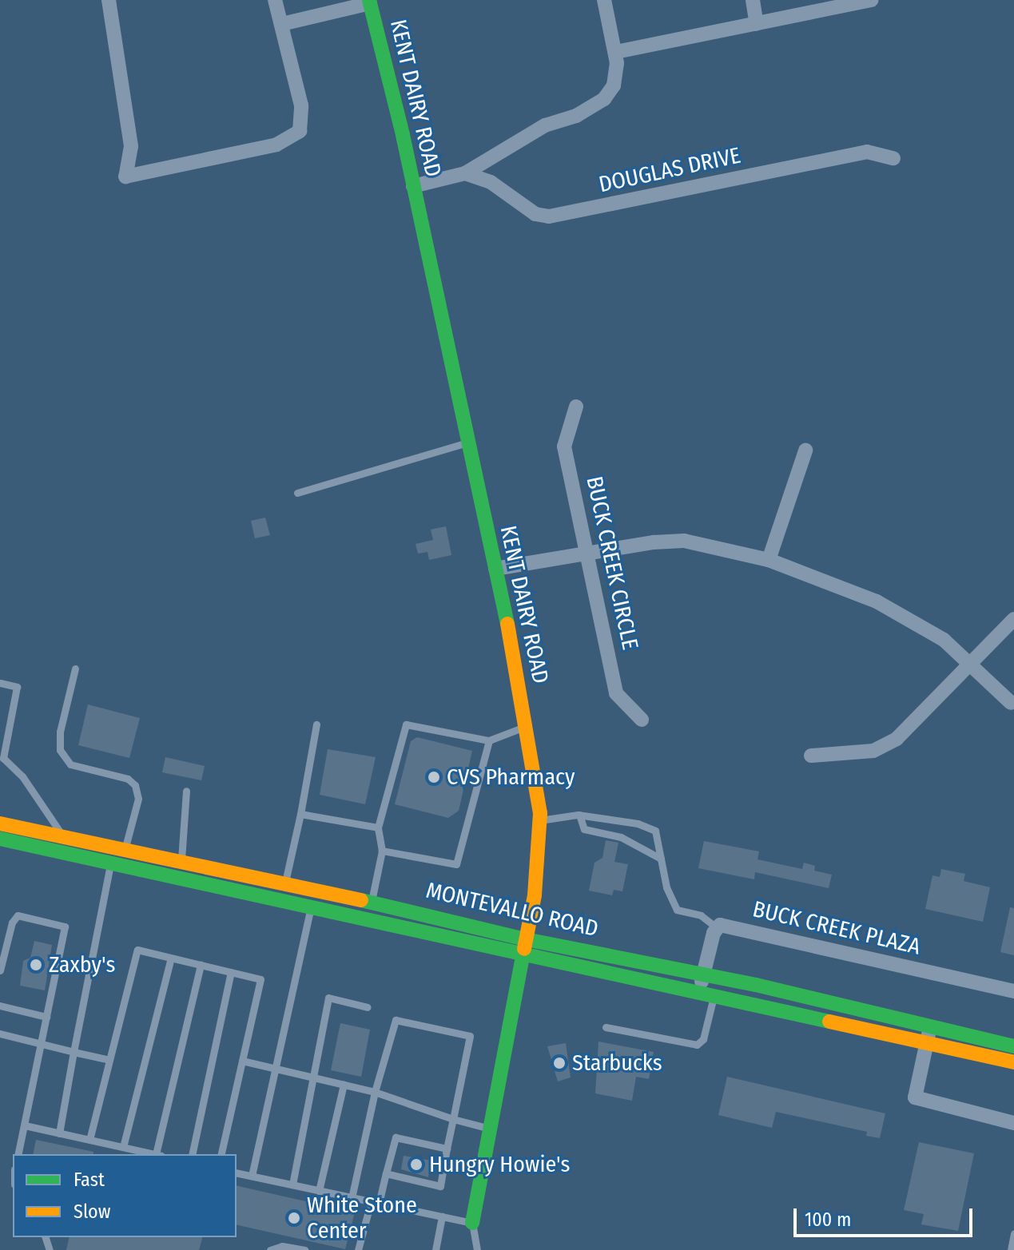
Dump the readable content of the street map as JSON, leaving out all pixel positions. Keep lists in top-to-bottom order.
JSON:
{
  "streets": {
    "main road": ["KENT DAIRY ROAD", "MONTEVALLO ROAD"],
    "street": ["DOUGLAS DRIVE", "BUCK CREEK CIRCLE", "BUCK CREEK PLAZA"]
  },
  "crossings": [
    ["KENT DAIRY ROAD", "MONTEVALLO ROAD"]
  ],
  "places": [
    "CVS Pharmacy",
    "Zaxby's",
    "Starbucks",
    "Hungry Howie's",
    "White Stone Center"
  ],
  "legend": ["Fast", "Slow"],
  "scale_bar": "100 m"
}
